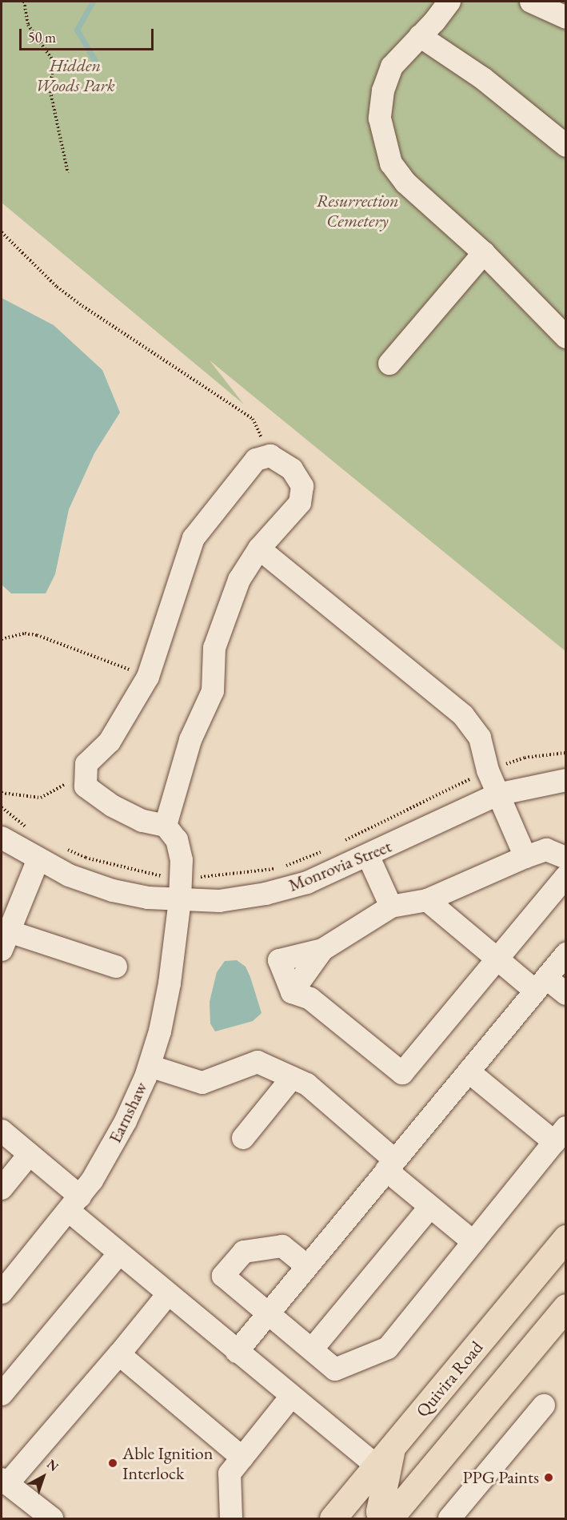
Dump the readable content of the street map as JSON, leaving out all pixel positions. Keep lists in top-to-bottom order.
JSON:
{
  "streets": {
    "main road": ["Quivira Road"],
    "street": ["Monrovia Street", "Earnshaw"]
  },
  "crossings": [
    ["Monrovia Street", "Earnshaw"]
  ],
  "parks": ["Hidden Woods Park", "Resurrection Cemetery"],
  "places": ["Able Ignition Interlock", "PPG Paints"],
  "scale_bar": "50 m",
  "north": "top right"
}
